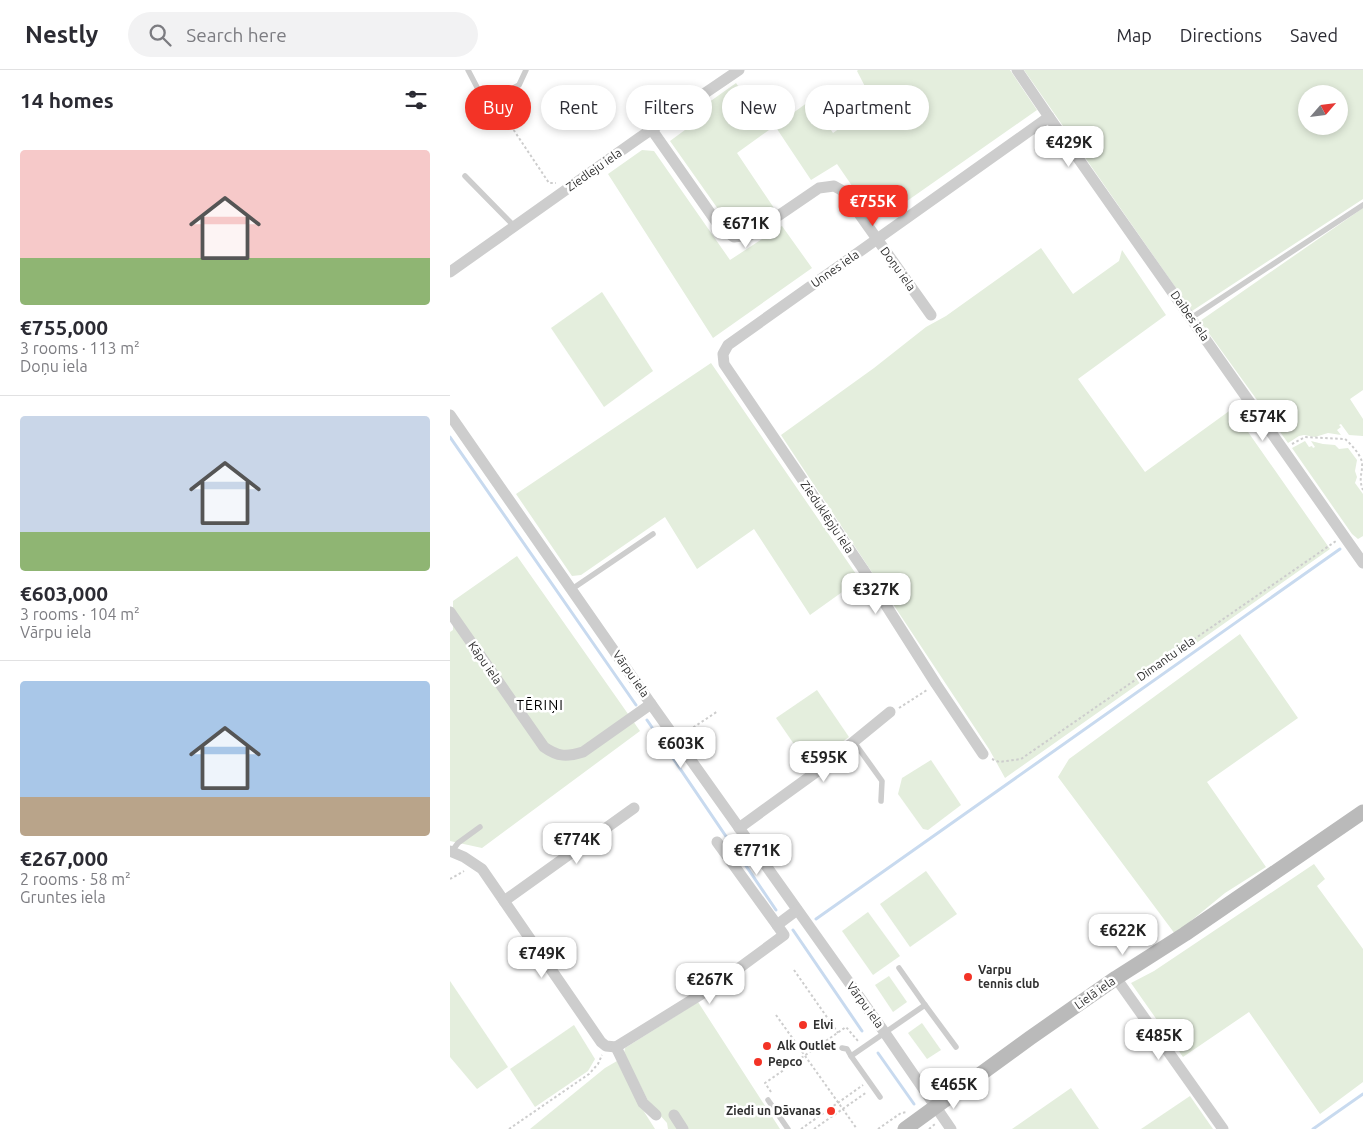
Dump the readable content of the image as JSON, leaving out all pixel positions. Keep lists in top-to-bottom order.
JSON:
{
  "streets": {
    "street": [
      "Ziedleju iela",
      "Unnes iela",
      "Doņu iela",
      "Daibes iela",
      "Zieduklēpju iela",
      "Kāpu iela",
      "Vārpu iela",
      "Lielā iela"
    ],
    "path": ["Dimantu iela"]
  },
  "crossings": [
    ["Ziedleju iela", "Doņu iela"],
    ["Unnes iela", "Doņu iela"],
    ["Unnes iela", "Daibes iela"],
    ["Unnes iela", "Zieduklēpju iela"],
    ["Daibes iela", "Dimantu iela"],
    ["Zieduklēpju iela", "Dimantu iela"],
    ["Kāpu iela", "Vārpu iela"],
    ["Vārpu iela", "Lielā iela"]
  ],
  "districts": ["TĒRIŅI"],
  "places": [
    "Varpu tennis club",
    "Elvi",
    "Alk Outlet",
    "Pepco",
    "Ziedi un Dāvanas"
  ],
  "north": "top right",
  "page": {
    "header": "Nestly",
    "search": "Search here",
    "nav": ["Map", "Directions", "Saved"],
    "heading": "14 homes",
    "chip": [
      "Buy",
      "Rent",
      "Filters",
      "New",
      "Apartment"
    ],
    "price": [
      "€429K",
      "€755K",
      "€671K",
      "€574K",
      "€327K",
      "€603K",
      "€595K",
      "€774K",
      "€771K",
      "€622K",
      "€749K",
      "€267K",
      "€485K",
      "€465K"
    ],
    "list": [
      {
        "name": "€755,000",
        "note": "3 rooms · 113 m² · Doņu iela"
      },
      {
        "name": "€603,000",
        "note": "3 rooms · 104 m² · Vārpu iela"
      },
      {
        "name": "€267,000",
        "note": "2 rooms · 58 m² · Gruntes iela"
      }
    ]
  }
}
